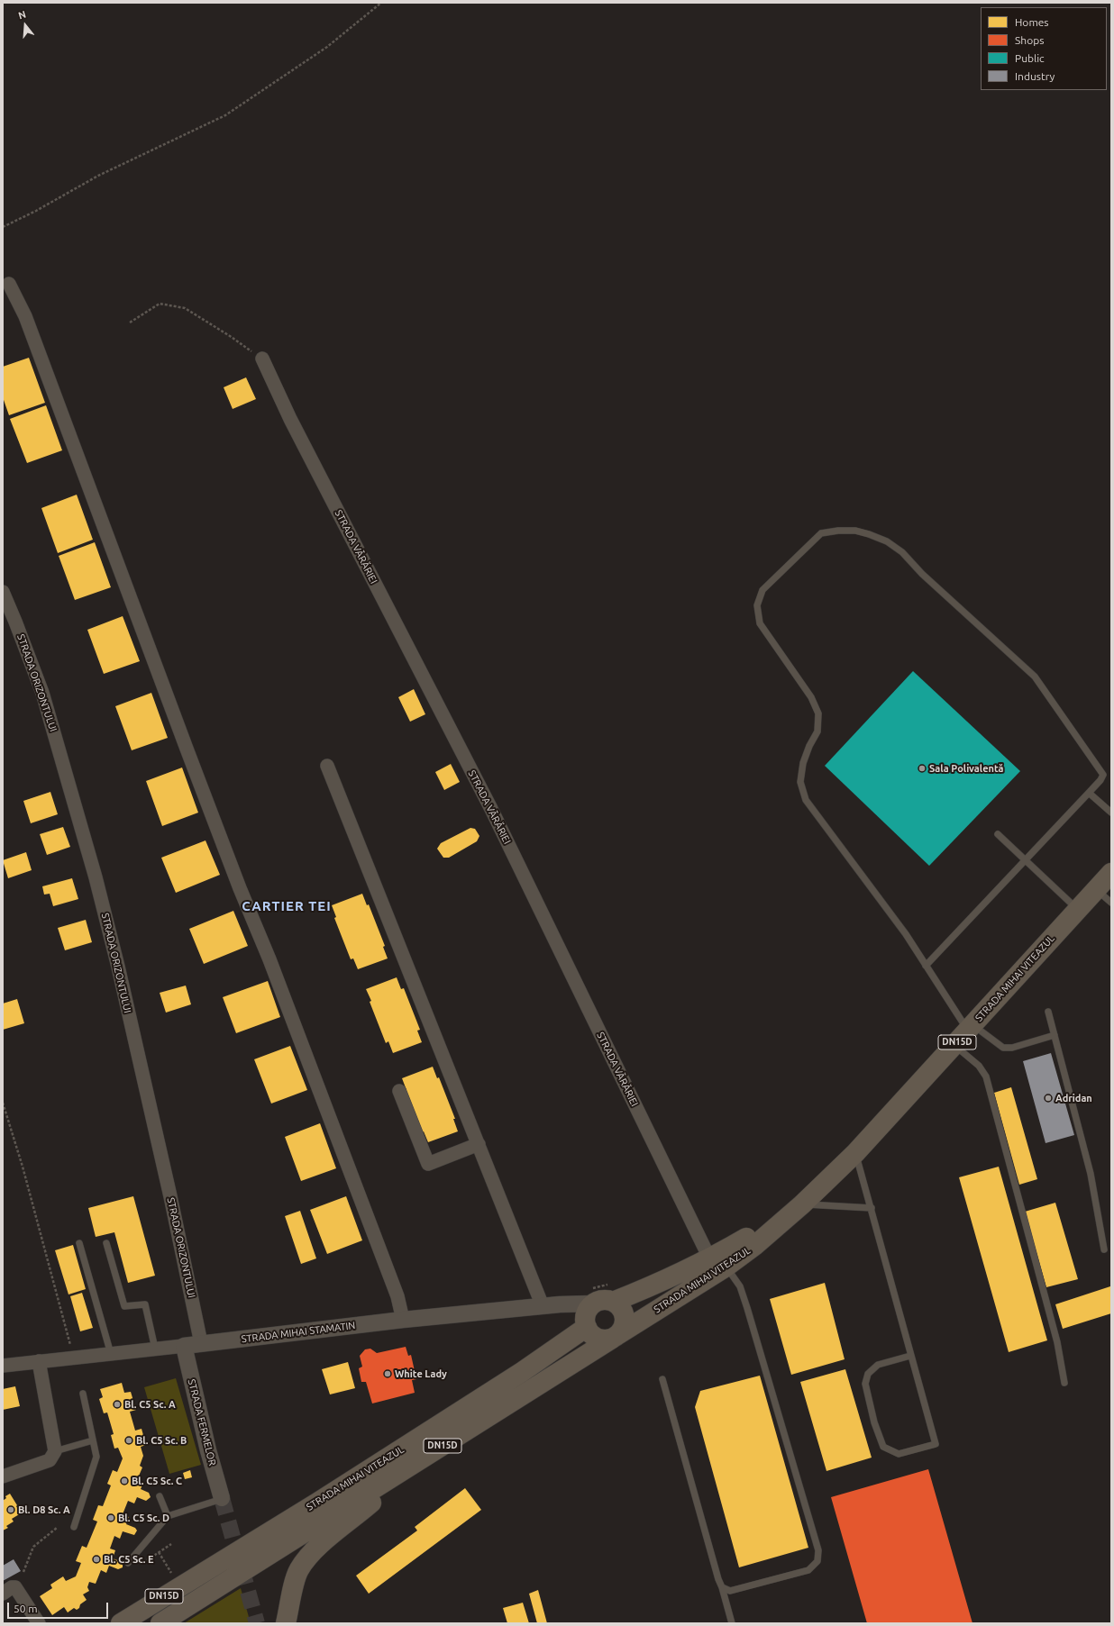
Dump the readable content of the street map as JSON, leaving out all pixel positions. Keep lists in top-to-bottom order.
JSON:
{
  "streets": {
    "main road": ["STRADA MIHAI VITEAZUL", "DN15D"],
    "street": [
      "STRADA VĂRĂRIEI",
      "STRADA ORIZONTULUI",
      "STRADA MIHAI STAMATIN",
      "STRADA FERMELOR"
    ]
  },
  "crossings": [
    ["STRADA VĂRĂRIEI", "STRADA MIHAI VITEAZUL"],
    ["STRADA ORIZONTULUI", "STRADA MIHAI STAMATIN"],
    ["STRADA MIHAI VITEAZUL", "STRADA MIHAI STAMATIN"],
    ["STRADA MIHAI STAMATIN", "STRADA FERMELOR"]
  ],
  "districts": ["CARTIER TEI"],
  "places": [
    "Sala Polivalentă",
    "Adridan",
    "White Lady",
    "Bl. C5 Sc. A",
    "Bl. C5 Sc. B",
    "Bl. C5 Sc. C",
    "Bl. D8 Sc. A",
    "Bl. C5 Sc. D",
    "Bl. C5 Sc. E"
  ],
  "legend": [
    "Homes",
    "Shops",
    "Public",
    "Industry"
  ],
  "scale_bar": "50 m",
  "north": "top"
}
